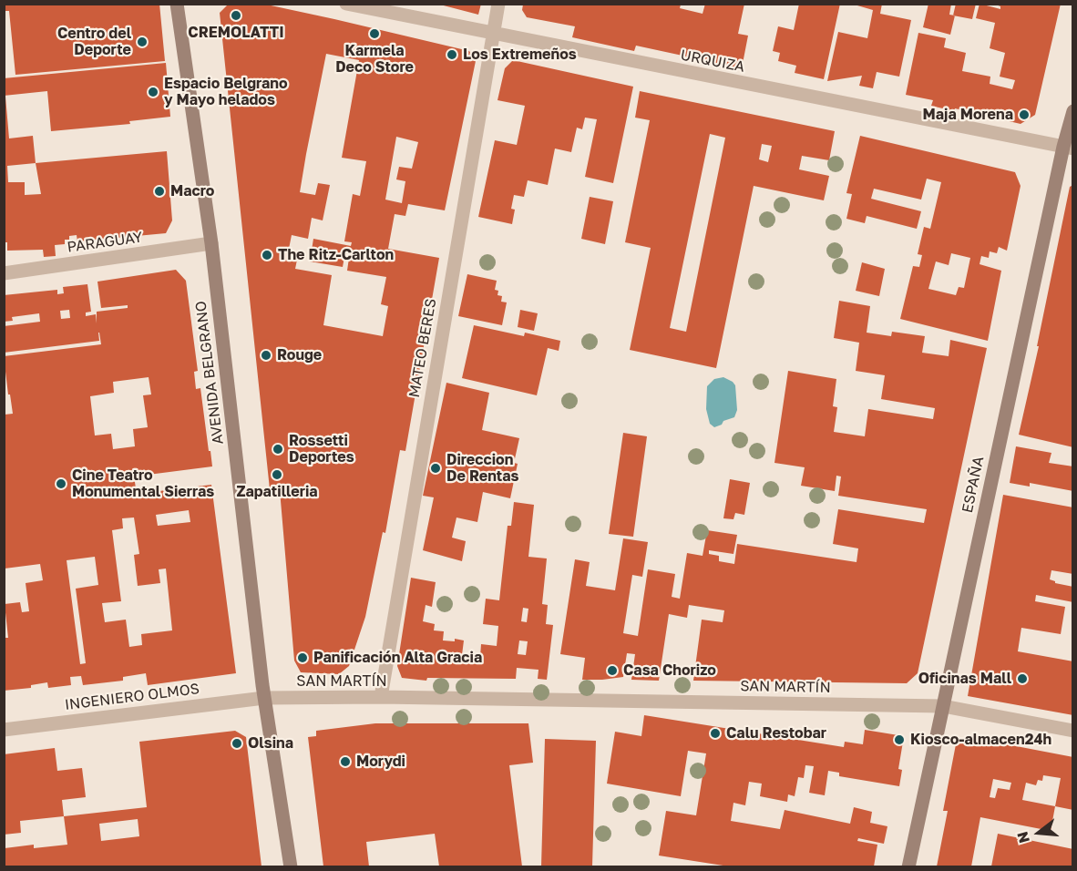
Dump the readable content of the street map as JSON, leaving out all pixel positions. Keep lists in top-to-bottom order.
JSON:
{
  "streets": {
    "street": [
      "URQUIZA",
      "PARAGUAY",
      "MATEO BERES",
      "AVENIDA BELGRANO",
      "ESPAÑA",
      "SAN MARTÍN",
      "INGENIERO OLMOS"
    ]
  },
  "crossings": [
    ["URQUIZA", "MATEO BERES"],
    ["URQUIZA", "ESPAÑA"],
    ["PARAGUAY", "AVENIDA BELGRANO"],
    ["MATEO BERES", "SAN MARTÍN"],
    ["AVENIDA BELGRANO", "SAN MARTÍN"],
    ["AVENIDA BELGRANO", "INGENIERO OLMOS"],
    ["ESPAÑA", "SAN MARTÍN"],
    ["SAN MARTÍN", "INGENIERO OLMOS"]
  ],
  "places": [
    "CREMOLATTI",
    "Karmela Deco Store",
    "Centro del Deporte",
    "Los Extremeños",
    "Espacio Belgrano y Mayo helados",
    "Maja Morena",
    "Macro",
    "The Ritz-Carlton",
    "Rouge",
    "Rossetti Deportes",
    "Direccion De Rentas",
    "Zapatilleria",
    "Cine Teatro Monumental Sierras",
    "Panificación Alta Gracia",
    "Casa Chorizo",
    "Oficinas Mall",
    "Calu Restobar",
    "Kiosco-almacen24h",
    "Olsina",
    "Morydi"
  ],
  "north": "left"
}
